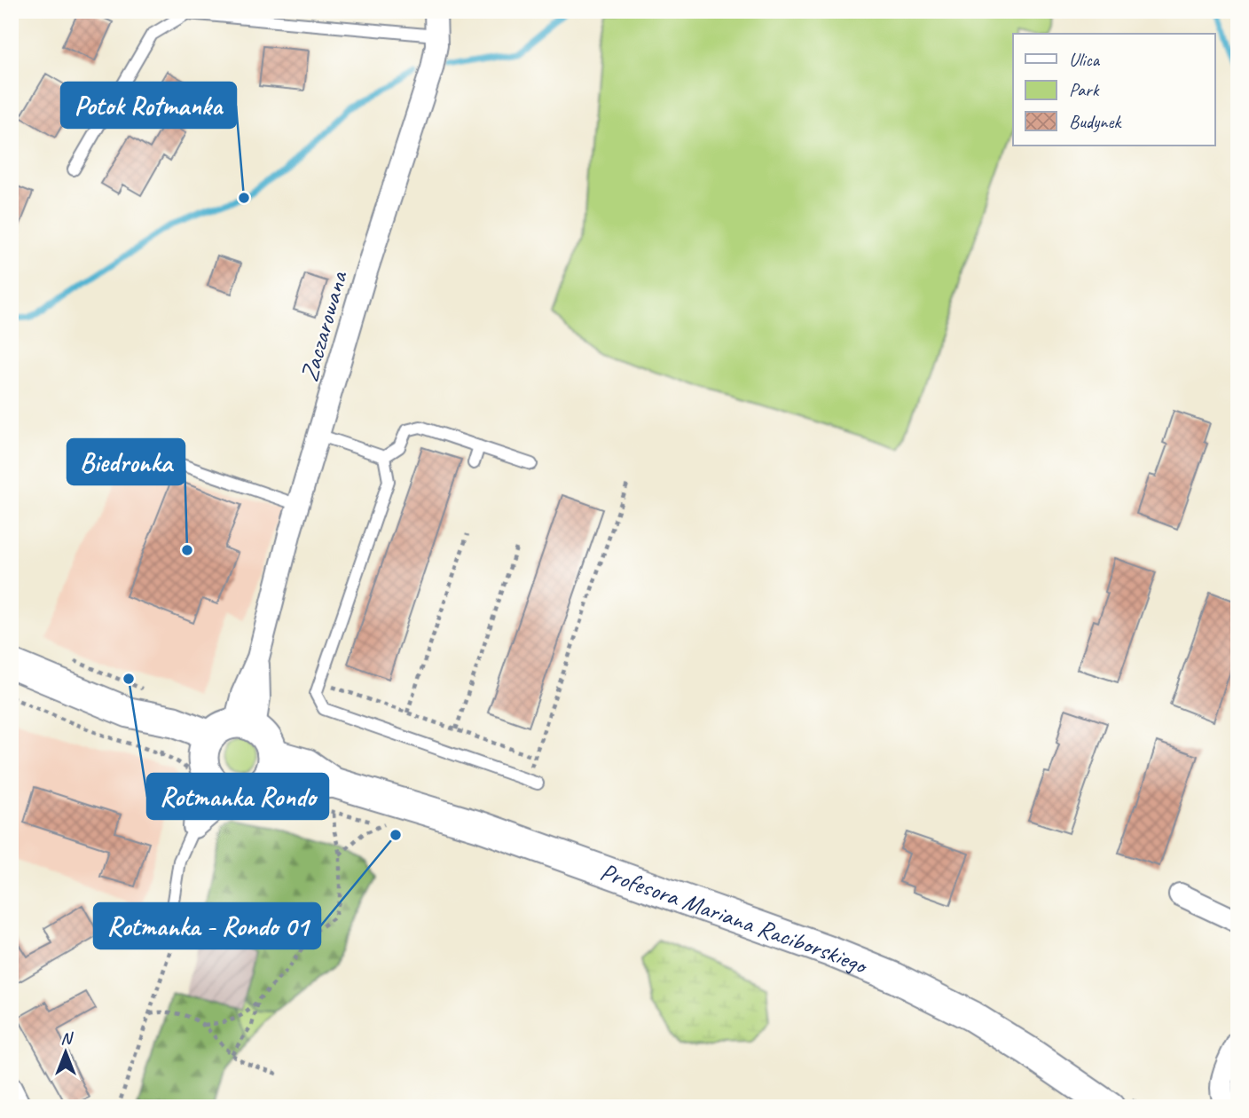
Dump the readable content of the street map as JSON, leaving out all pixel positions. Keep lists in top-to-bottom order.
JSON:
{
  "streets": {
    "main road": ["Profesora Mariana Raciborskiego"],
    "street": ["Zaczarowana"]
  },
  "places": [
    "Potok Rotmanka",
    "Biedronka",
    "Rotmanka Rondo",
    "Rotmanka - Rondo 01"
  ],
  "legend": ["Ulica", "Park", "Budynek"],
  "north": "top"
}
